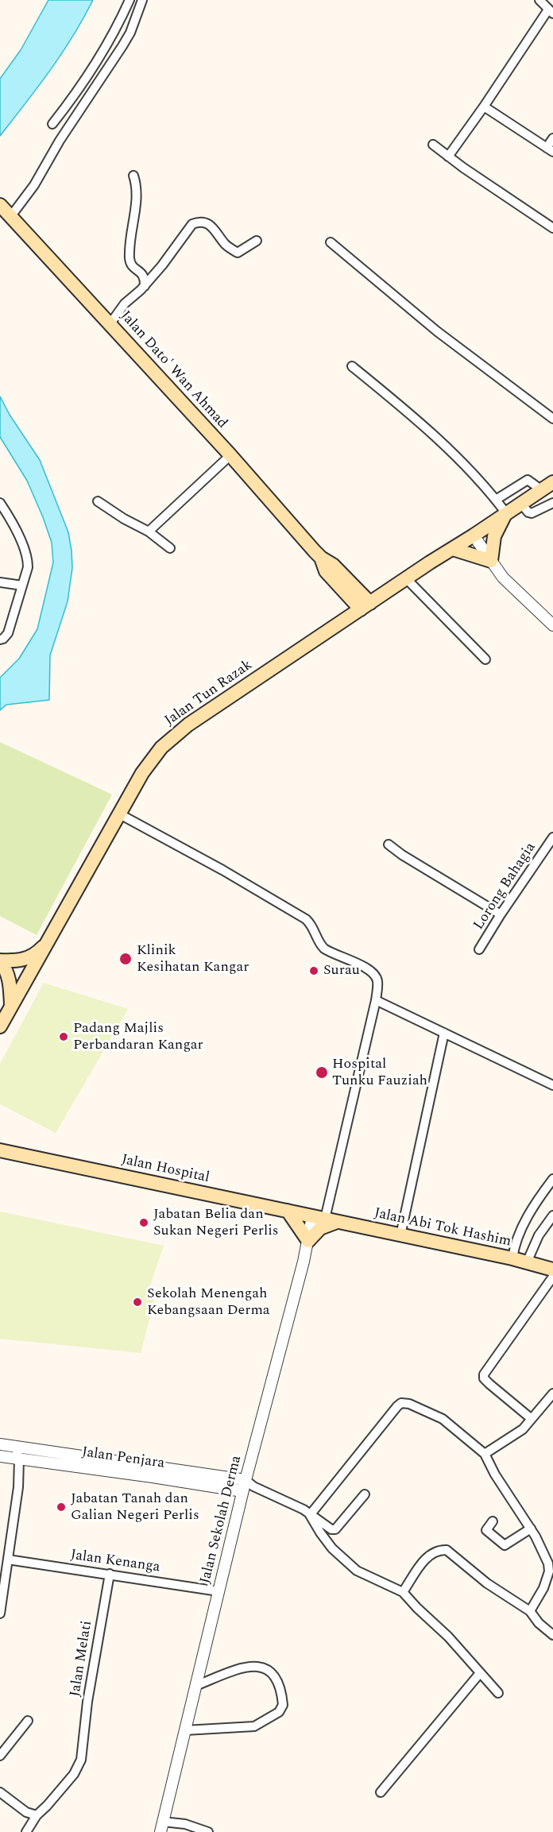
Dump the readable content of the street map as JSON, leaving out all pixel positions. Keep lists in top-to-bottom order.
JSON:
{
  "streets": {
    "main road": [
      "Jalan Dato' Wan Ahmad",
      "Jalan Tun Razak",
      "Jalan Hospital",
      "Jalan Abi Tok Hashim"
    ],
    "street": [
      "Lorong Bahagia",
      "Jalan Penjara",
      "Jalan Sekolah Derma",
      "Jalan Kenanga",
      "Jalan Melati"
    ]
  },
  "crossings": [
    ["Jalan Dato' Wan Ahmad", "Jalan Tun Razak"],
    ["Jalan Hospital", "Jalan Abi Tok Hashim"],
    ["Jalan Hospital", "Jalan Sekolah Derma"],
    ["Jalan Abi Tok Hashim", "Jalan Sekolah Derma"],
    ["Jalan Penjara", "Jalan Sekolah Derma"],
    ["Jalan Sekolah Derma", "Jalan Kenanga"],
    ["Jalan Kenanga", "Jalan Melati"]
  ],
  "places": [
    "Klinik Kesihatan Kangar",
    "Surau",
    "Padang Majlis Perbandaran Kangar",
    "Hospital Tunku Fauziah",
    "Jabatan Belia dan Sukan Negeri Perlis",
    "Sekolah Menengah Kebangsaan Derma",
    "Jabatan Tanah dan Galian Negeri Perlis"
  ]
}
